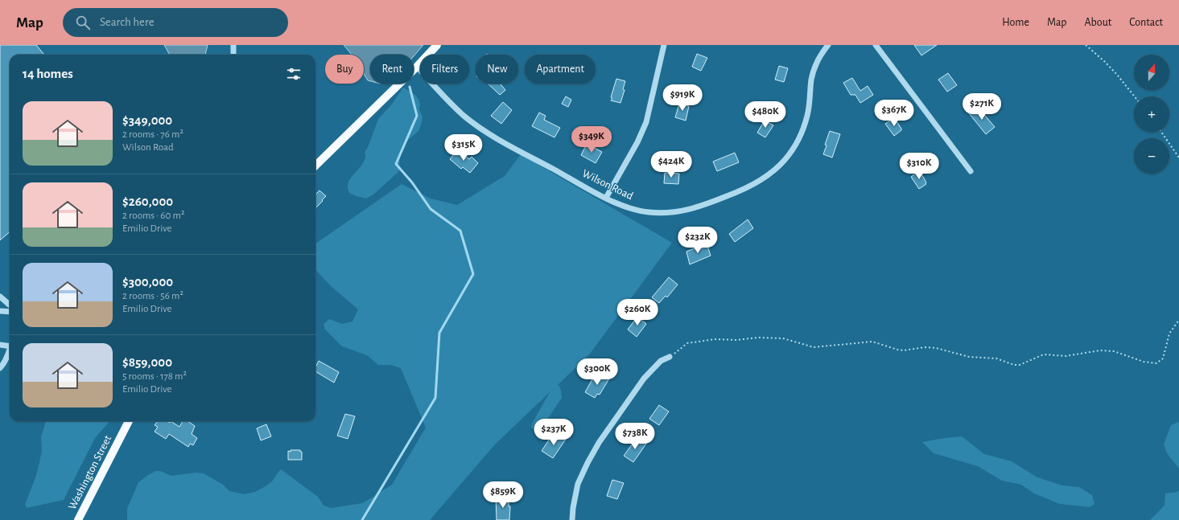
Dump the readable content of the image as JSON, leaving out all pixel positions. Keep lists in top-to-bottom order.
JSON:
{
  "streets": {
    "main road": ["Washington Street"],
    "street": ["Wilson Road"]
  },
  "north": "top",
  "page": {
    "header": "Map",
    "search": "Search here",
    "nav": [
      "Home",
      "Map",
      "About",
      "Contact"
    ],
    "map_buttons": ["+", "−"],
    "chip": [
      "Buy",
      "Rent",
      "Filters",
      "New",
      "Apartment"
    ],
    "heading": "14 homes",
    "price": [
      "$919K",
      "$271K",
      "$367K",
      "$480K",
      "$349K",
      "$315K",
      "$424K",
      "$310K",
      "$232K",
      "$260K",
      "$300K",
      "$237K",
      "$738K",
      "$859K"
    ],
    "list": [
      {
        "name": "$349,000",
        "note": "2 rooms · 76 m² · Wilson Road"
      },
      {
        "name": "$260,000",
        "note": "2 rooms · 60 m² · Emilio Drive"
      },
      {
        "name": "$300,000",
        "note": "2 rooms · 56 m² · Emilio Drive"
      },
      {
        "name": "$859,000",
        "note": "5 rooms · 178 m² · Emilio Drive"
      }
    ]
  }
}
